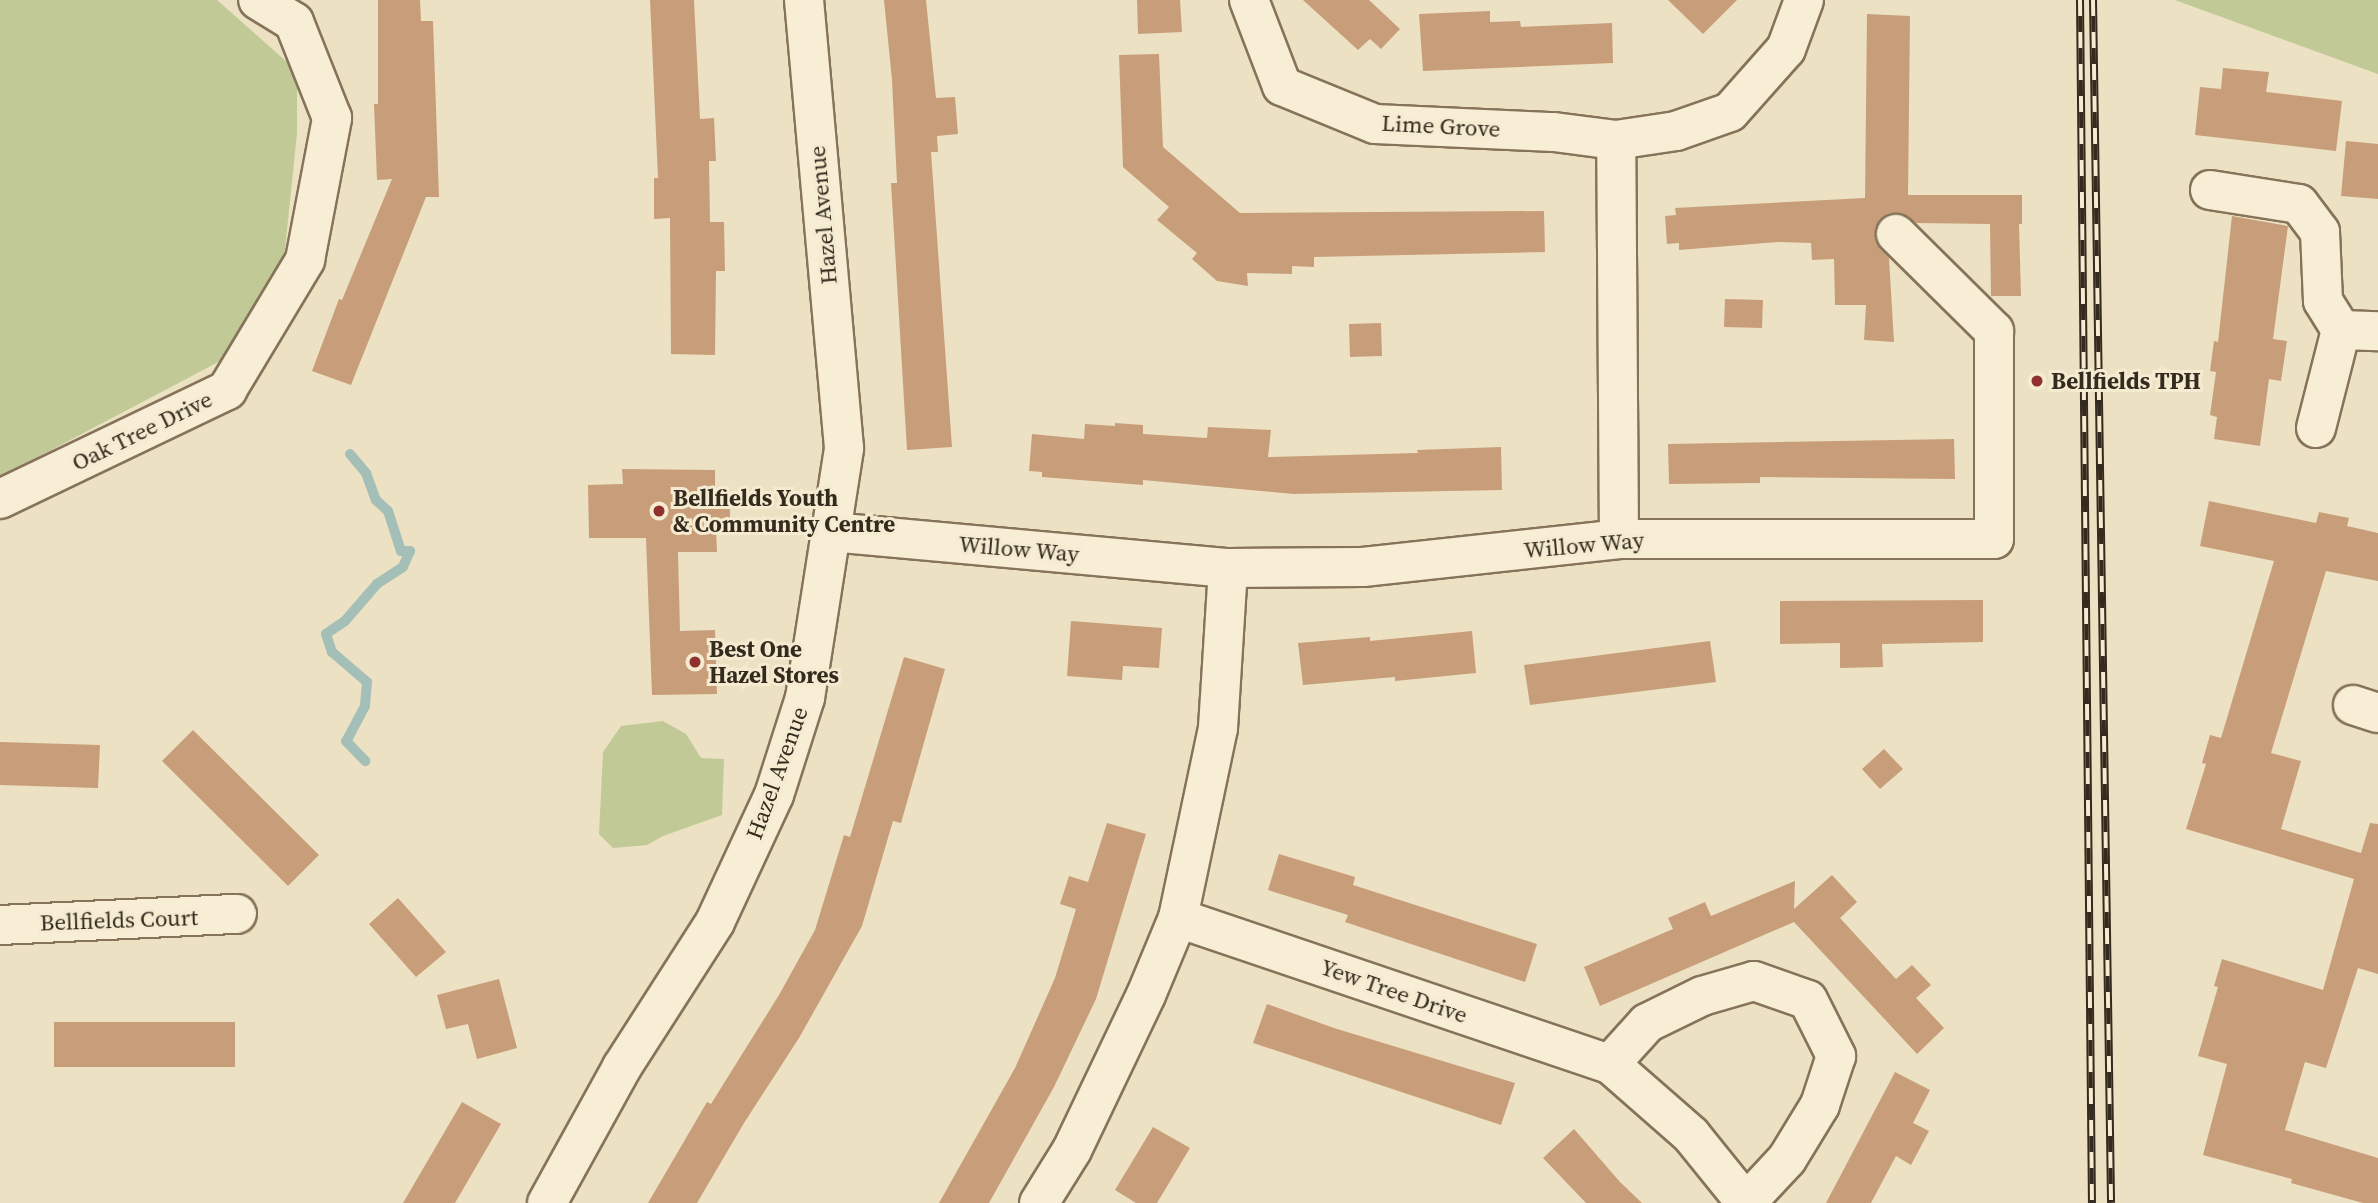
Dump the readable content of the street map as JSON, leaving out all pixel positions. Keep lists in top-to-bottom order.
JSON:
{
  "streets": {
    "street": [
      "Lime Grove",
      "Hazel Avenue",
      "Oak Tree Drive",
      "Willow Way",
      "Bellfields Court",
      "Yew Tree Drive"
    ]
  },
  "crossings": [
    ["Hazel Avenue", "Willow Way"]
  ],
  "places": ["Bellfields TPH", "Bellfields Youth & Community Centre", "Best One Hazel Stores"]
}
